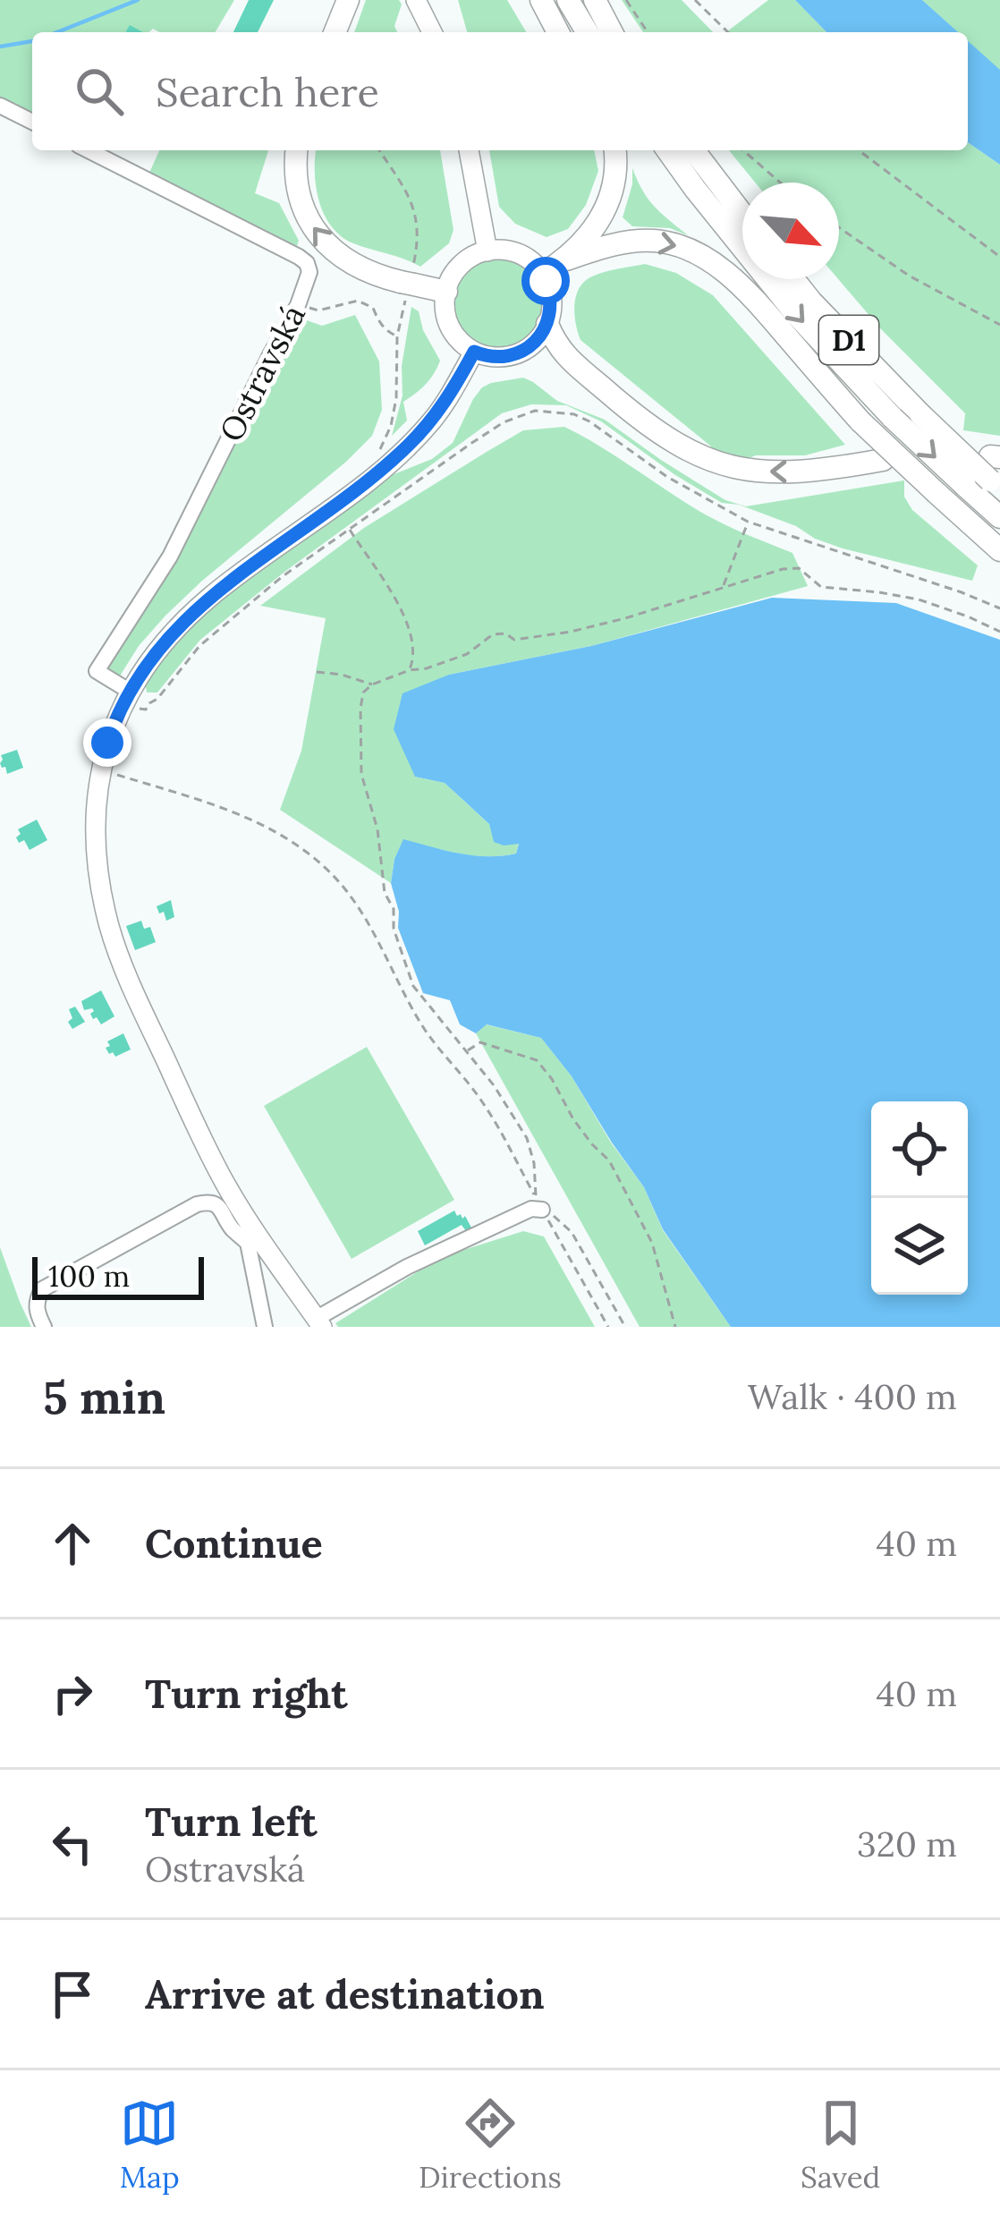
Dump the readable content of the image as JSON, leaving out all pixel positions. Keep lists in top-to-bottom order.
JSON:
{
  "streets": {
    "highway": ["D1"],
    "street": ["Ostravská"]
  },
  "scale_bar": "100 m",
  "north": "bottom right",
  "page": {
    "search": "Search here",
    "scale": "100 m",
    "heading": ["5 min", "Walk · 400 m"],
    "list": [
      ["Continue", "40 m"],
      ["Turn right", "40 m"],
      ["Turn left", "Ostravská", "320 m"],
      "Arrive at destination"
    ],
    "nav": ["Map", "Directions", "Saved"]
  }
}
